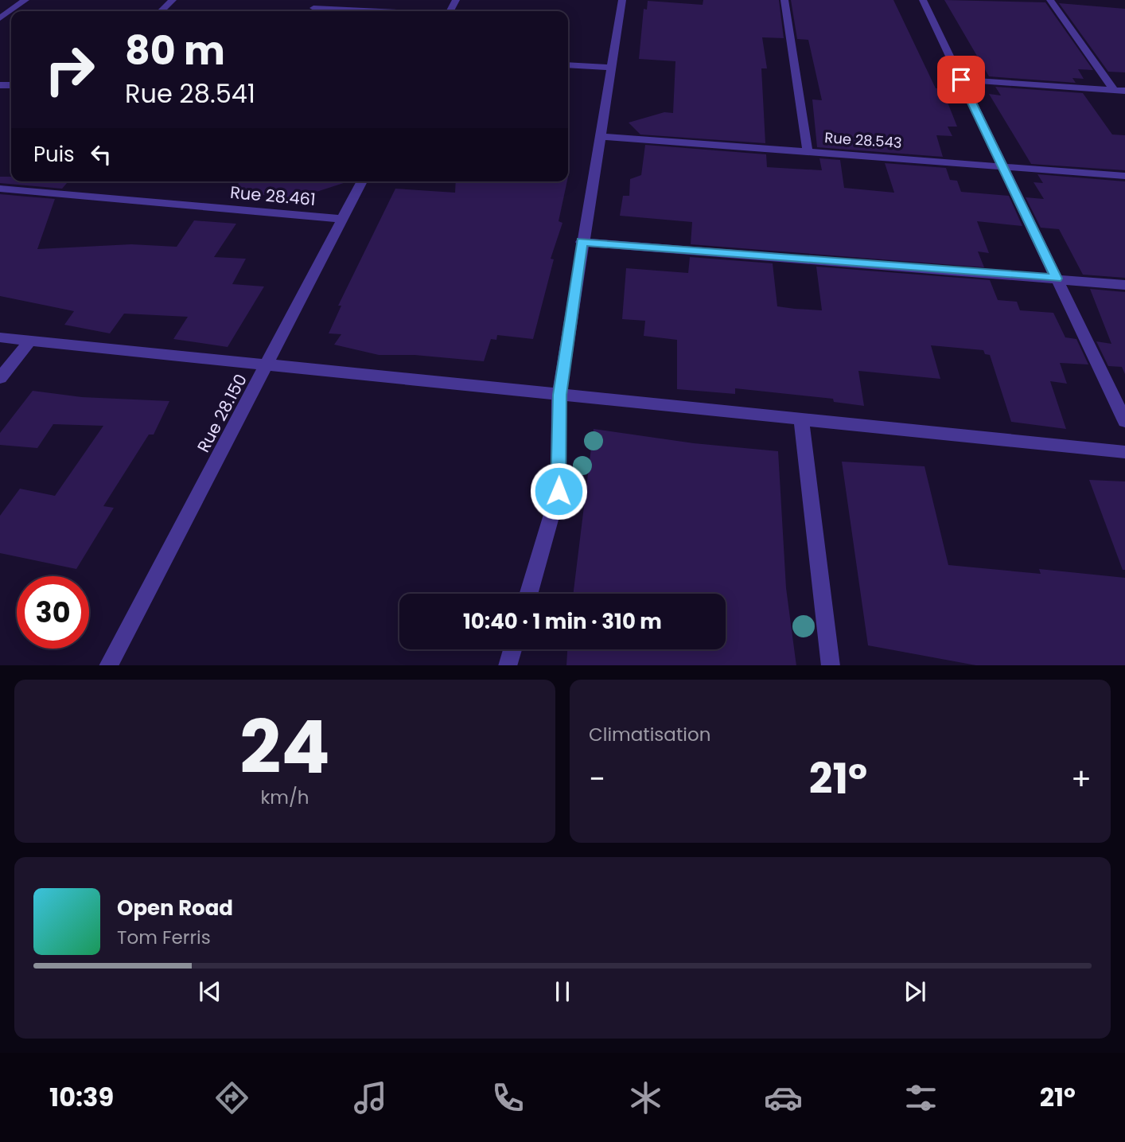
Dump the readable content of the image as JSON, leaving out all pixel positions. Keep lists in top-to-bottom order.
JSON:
{
  "streets": {
    "street": ["Rue 28.543", "Rue 28.461", "Rue 28.150"]
  },
  "crossings": [
    ["Rue 28.461", "Rue 28.150"]
  ],
  "page": {
    "turn": ["80 m", "Rue 28.541"],
    "then": "Puis",
    "limit": "30",
    "trip": "10:40 · 1 min · 310 m",
    "tile": [
      ["24", "km/h"],
      "Climatisation"
    ],
    "heat": ["−", "21°", "+"],
    "song": ["Open Road", "Tom Ferris"],
    "tabs": ["10:39", "21°"]
  }
}
